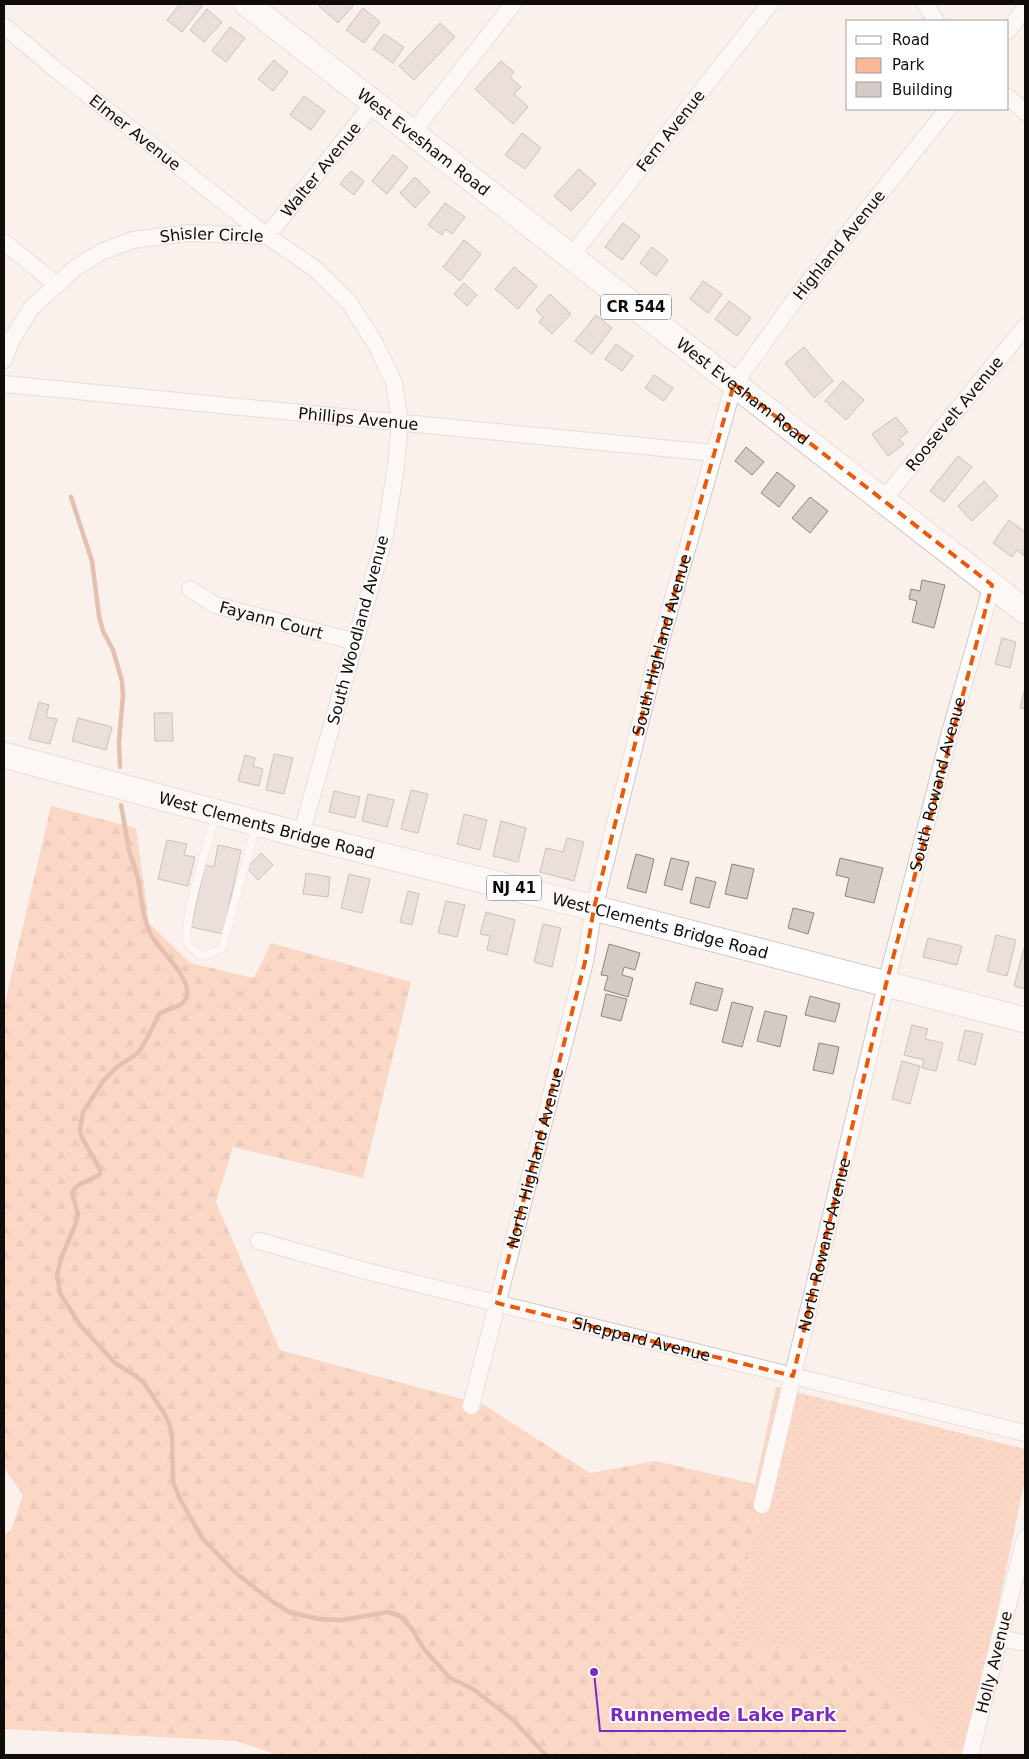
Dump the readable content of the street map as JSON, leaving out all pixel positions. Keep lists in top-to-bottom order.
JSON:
{
  "streets": {
    "main road": [
      "West Evesham Road",
      "CR 544",
      "West Clements Bridge Road",
      "NJ 41"
    ],
    "street": [
      "Fern Avenue",
      "Elmer Avenue",
      "Walter Avenue",
      "Shisler Circle",
      "Highland Avenue",
      "Roosevelt Avenue",
      "Phillips Avenue",
      "Fayann Court",
      "South Woodland Avenue",
      "South Highland Avenue",
      "South Rowand Avenue",
      "North Highland Avenue",
      "North Rowand Avenue",
      "Sheppard Avenue",
      "Holly Avenue"
    ]
  },
  "crossings": [
    ["Fern Avenue", "West Evesham Road"],
    ["Elmer Avenue", "Walter Avenue"],
    ["Elmer Avenue", "Shisler Circle"],
    ["West Evesham Road", "Walter Avenue"],
    ["West Evesham Road", "Highland Avenue"],
    ["West Evesham Road", "Roosevelt Avenue"],
    ["West Evesham Road", "South Highland Avenue"],
    ["West Evesham Road", "South Rowand Avenue"],
    ["Walter Avenue", "Shisler Circle"],
    ["Shisler Circle", "Phillips Avenue"],
    ["Shisler Circle", "South Woodland Avenue"],
    ["Highland Avenue", "South Highland Avenue"],
    ["Phillips Avenue", "South Woodland Avenue"],
    ["Phillips Avenue", "South Highland Avenue"],
    ["Fayann Court", "South Woodland Avenue"],
    ["South Woodland Avenue", "West Clements Bridge Road"],
    ["South Highland Avenue", "West Clements Bridge Road"],
    ["South Highland Avenue", "North Highland Avenue"],
    ["South Rowand Avenue", "West Clements Bridge Road"],
    ["South Rowand Avenue", "North Rowand Avenue"],
    ["West Clements Bridge Road", "North Highland Avenue"],
    ["West Clements Bridge Road", "North Rowand Avenue"],
    ["North Highland Avenue", "Sheppard Avenue"],
    ["North Rowand Avenue", "Sheppard Avenue"]
  ],
  "places": ["Runnemede Lake Park"],
  "legend": ["Road", "Park", "Building"]
}
